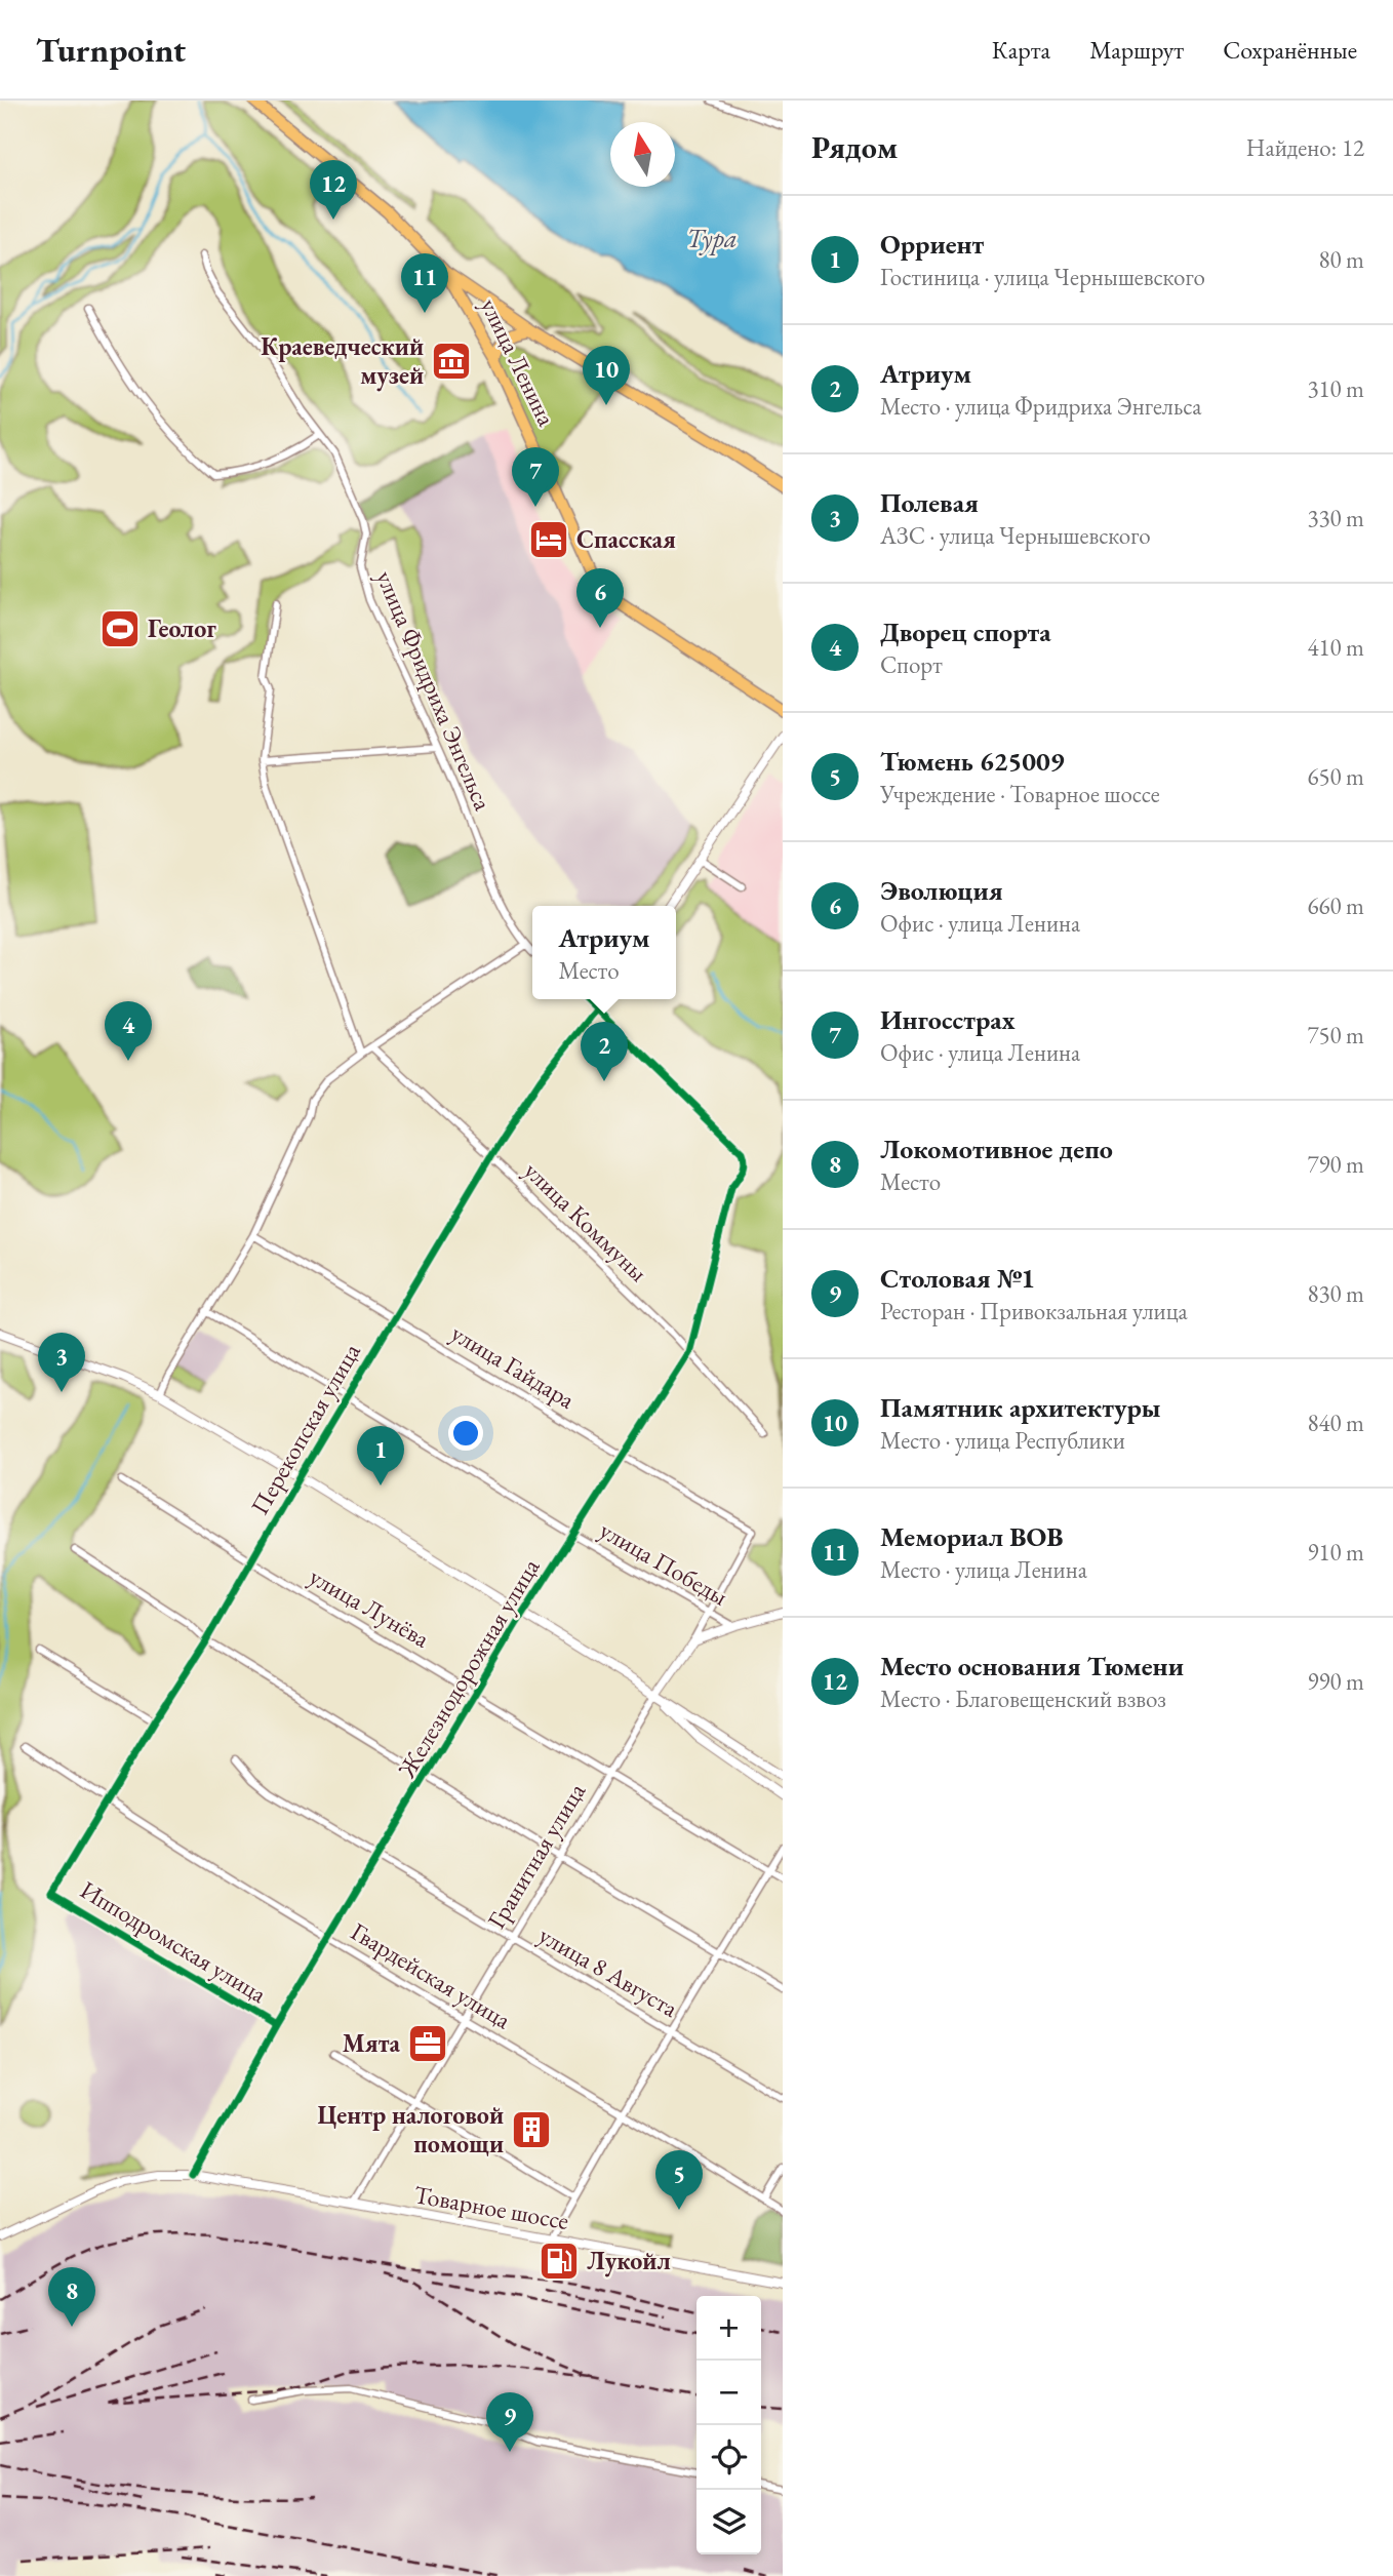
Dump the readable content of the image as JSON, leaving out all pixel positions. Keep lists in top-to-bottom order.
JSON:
{
  "streets": {
    "main road": ["улица Ленина"],
    "street": [
      "улица Фридриха Энгельса",
      "улица Коммуны",
      "улица Гайдара",
      "Перекопская улица",
      "улица Победы",
      "улица Лунёва",
      "Железнодорожная улица",
      "Гранитная улица",
      "Ипподромская улица",
      "улица 8 Августа",
      "Гвардейская улица",
      "Товарное шоссе"
    ]
  },
  "crossings": [
    ["улица Коммуны", "Перекопская улица"],
    ["улица Коммуны", "Железнодорожная улица"],
    ["улица Гайдара", "Перекопская улица"],
    ["улица Гайдара", "Железнодорожная улица"],
    ["улица Гайдара", "Гранитная улица"],
    ["Перекопская улица", "улица Победы"],
    ["Перекопская улица", "улица Лунёва"],
    ["Перекопская улица", "Железнодорожная улица"],
    ["Перекопская улица", "Ипподромская улица"],
    ["Перекопская улица", "Гвардейская улица"],
    ["улица Победы", "Железнодорожная улица"],
    ["улица Победы", "Гранитная улица"],
    ["улица Лунёва", "Железнодорожная улица"],
    ["улица Лунёва", "Гранитная улица"],
    ["Железнодорожная улица", "Ипподромская улица"],
    ["Железнодорожная улица", "улица 8 Августа"],
    ["Железнодорожная улица", "Гвардейская улица"],
    ["Железнодорожная улица", "Товарное шоссе"],
    ["Гранитная улица", "улица 8 Августа"],
    ["Гранитная улица", "Гвардейская улица"],
    ["Гранитная улица", "Товарное шоссе"]
  ],
  "water": ["Тура"],
  "places": {
    "museum": ["Краеведческий музей"],
    "hotel": ["Спасская"],
    "sports": ["Геолог"],
    "office": ["Мята"],
    "building": ["Центр налоговой помощи"],
    "fuel station": ["Лукойл"]
  },
  "north": "top",
  "page": {
    "header": "Turnpoint",
    "nav": ["Карта", "Маршрут", "Сохранённые"],
    "heading": ["Рядом", "Найдено: 12"],
    "pins": [
      "12",
      "11",
      "10",
      "7",
      "6",
      "4",
      "2",
      "3",
      "1",
      "5",
      "8",
      "9"
    ],
    "list": [
      {
        "mark": "1",
        "name": "Орриент",
        "note": "Гостиница · улица Чернышевского",
        "value": "80 m"
      },
      {
        "mark": "2",
        "name": "Атриум",
        "note": "Место · улица Фридриха Энгельса",
        "value": "310 m"
      },
      {
        "mark": "3",
        "name": "Полевая",
        "note": "АЗС · улица Чернышевского",
        "value": "330 m"
      },
      {
        "mark": "4",
        "name": "Дворец спорта",
        "note": "Спорт",
        "value": "410 m"
      },
      {
        "mark": "5",
        "name": "Тюмень 625009",
        "note": "Учреждение · Товарное шоссе",
        "value": "650 m"
      },
      {
        "mark": "6",
        "name": "Эволюция",
        "note": "Офис · улица Ленина",
        "value": "660 m"
      },
      {
        "mark": "7",
        "name": "Ингосстрах",
        "note": "Офис · улица Ленина",
        "value": "750 m"
      },
      {
        "mark": "8",
        "name": "Локомотивное депо",
        "note": "Место",
        "value": "790 m"
      },
      {
        "mark": "9",
        "name": "Столовая №1",
        "note": "Ресторан · Привокзальная улица",
        "value": "830 m"
      },
      {
        "mark": "10",
        "name": "Памятник архитектуры",
        "note": "Место · улица Республики",
        "value": "840 m"
      },
      {
        "mark": "11",
        "name": "Мемориал ВОВ",
        "note": "Место · улица Ленина",
        "value": "910 m"
      },
      {
        "mark": "12",
        "name": "Место основания Тюмени",
        "note": "Место · Благовещенский взвоз",
        "value": "990 m"
      }
    ],
    "popup": ["Атриум", "Место"],
    "map_buttons": ["+", "−"]
  }
}
